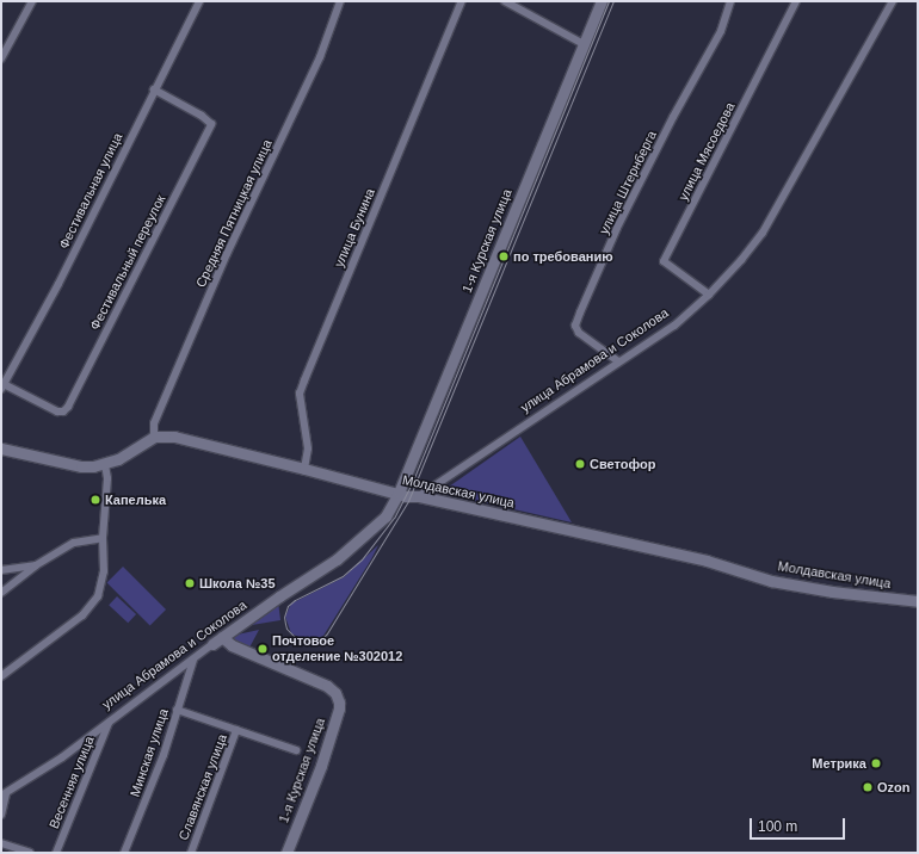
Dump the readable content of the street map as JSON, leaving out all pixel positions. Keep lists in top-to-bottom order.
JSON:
{
  "streets": {
    "street": [
      "улица Мясоедова",
      "улица Штернберга",
      "Фестивальная улица",
      "Средняя Пятницкая улица",
      "улица Бунина",
      "1-я Курская улица",
      "Фестивальный переулок",
      "улица Абрамова и Соколова",
      "Молдавская улица",
      "Минская улица",
      "Весенняя улица",
      "Славянская улица"
    ]
  },
  "crossings": [
    ["улица Мясоедова", "улица Абрамова и Соколова"],
    ["улица Штернберга", "улица Абрамова и Соколова"],
    ["Фестивальная улица", "Фестивальный переулок"],
    ["Средняя Пятницкая улица", "Молдавская улица"],
    ["улица Бунина", "Молдавская улица"],
    ["1-я Курская улица", "улица Абрамова и Соколова"],
    ["1-я Курская улица", "Молдавская улица"],
    ["улица Абрамова и Соколова", "Молдавская улица"],
    ["улица Абрамова и Соколова", "Минская улица"],
    ["улица Абрамова и Соколова", "Весенняя улица"]
  ],
  "places": [
    "по требованию",
    "Светофор",
    "Капелька",
    "Школа №35",
    "Почтовое отделение №302012",
    "Метрика",
    "Ozon"
  ],
  "scale_bar": "100 m"
}
